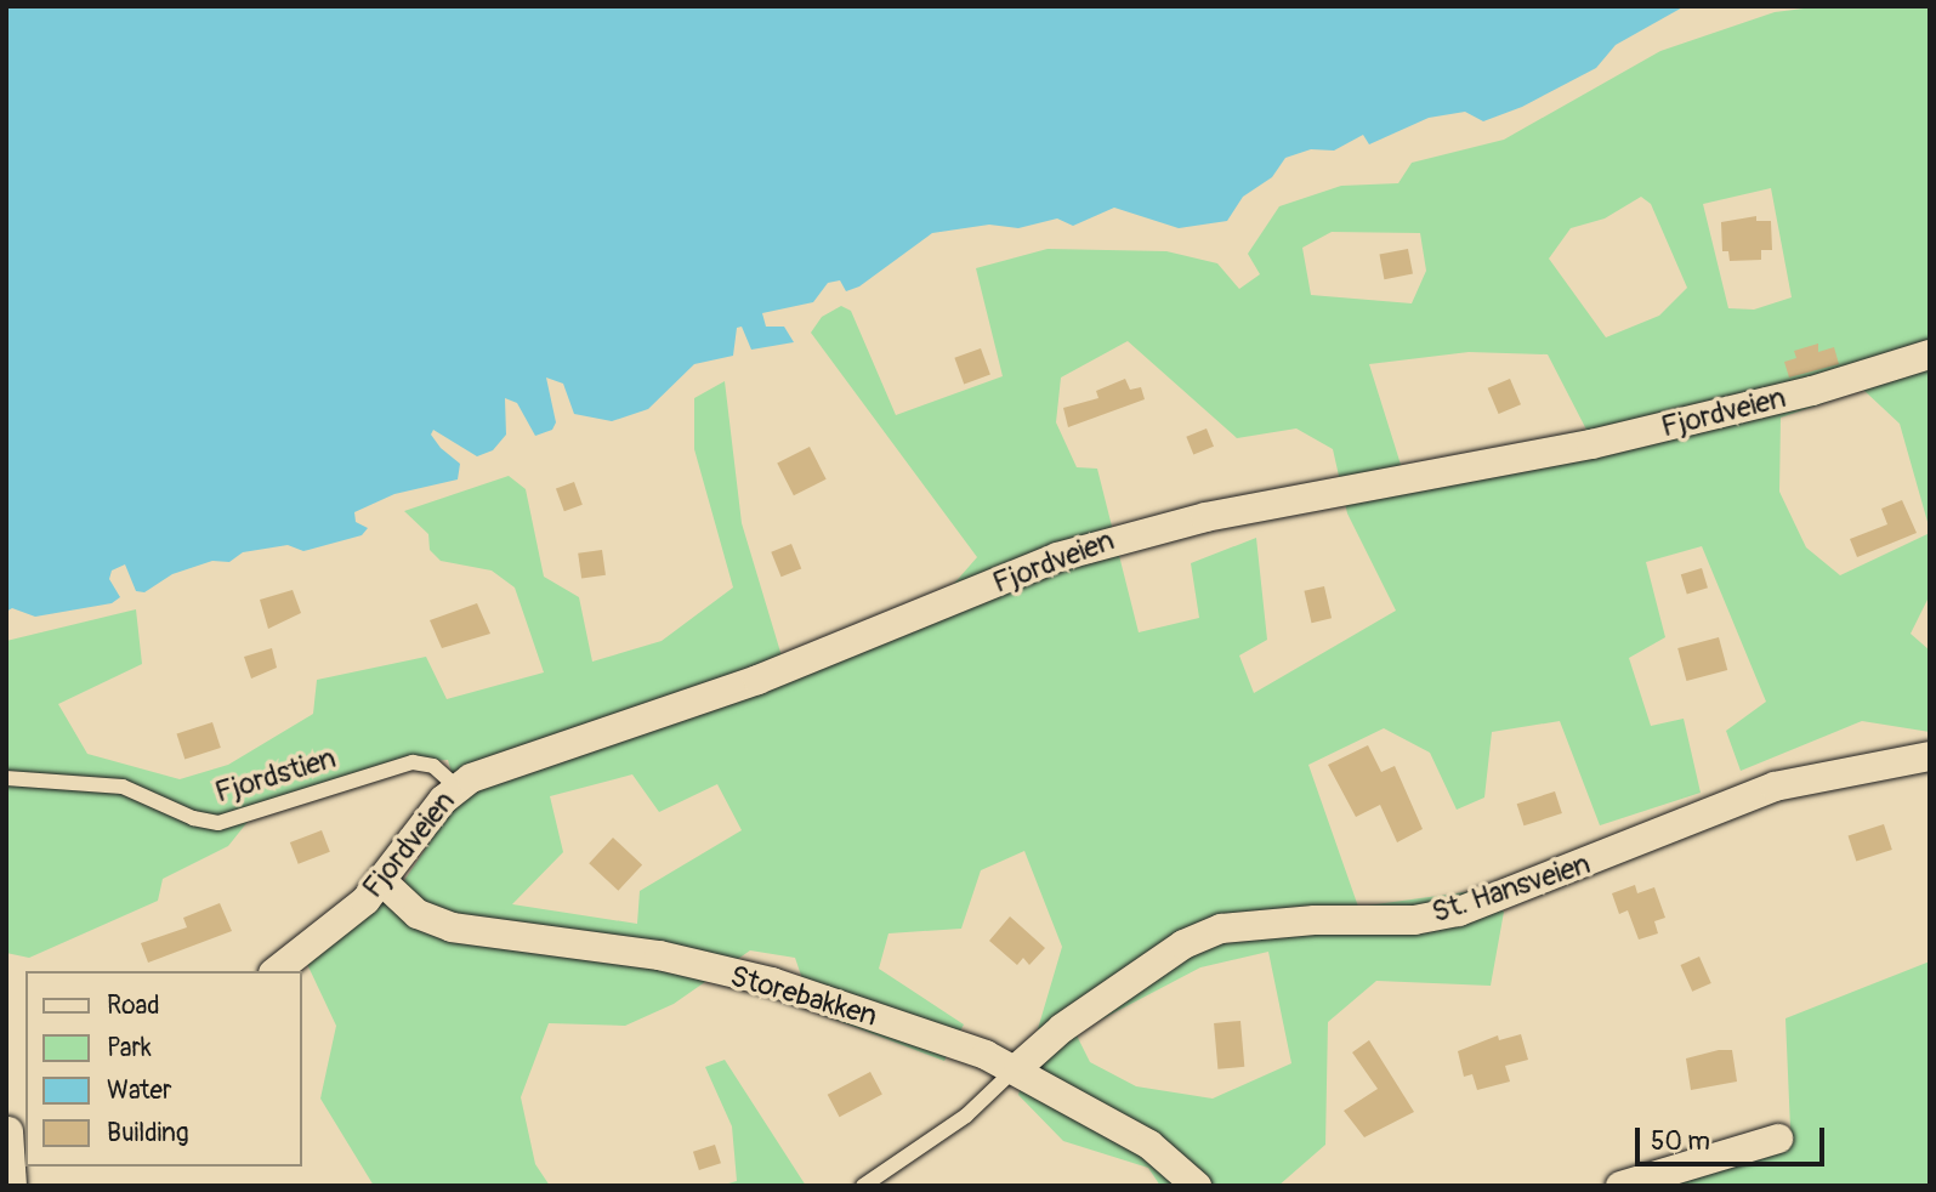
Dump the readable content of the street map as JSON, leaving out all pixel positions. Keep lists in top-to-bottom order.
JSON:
{
  "streets": {
    "street": ["Fjordveien", "St. Hansveien", "Storebakken"],
    "lane": ["Fjordstien"]
  },
  "crossings": [
    ["Fjordveien", "Fjordstien"],
    ["Fjordveien", "Storebakken"],
    ["St. Hansveien", "Storebakken"]
  ],
  "legend": [
    "Road",
    "Park",
    "Water",
    "Building"
  ],
  "scale_bar": "50 m"
}
